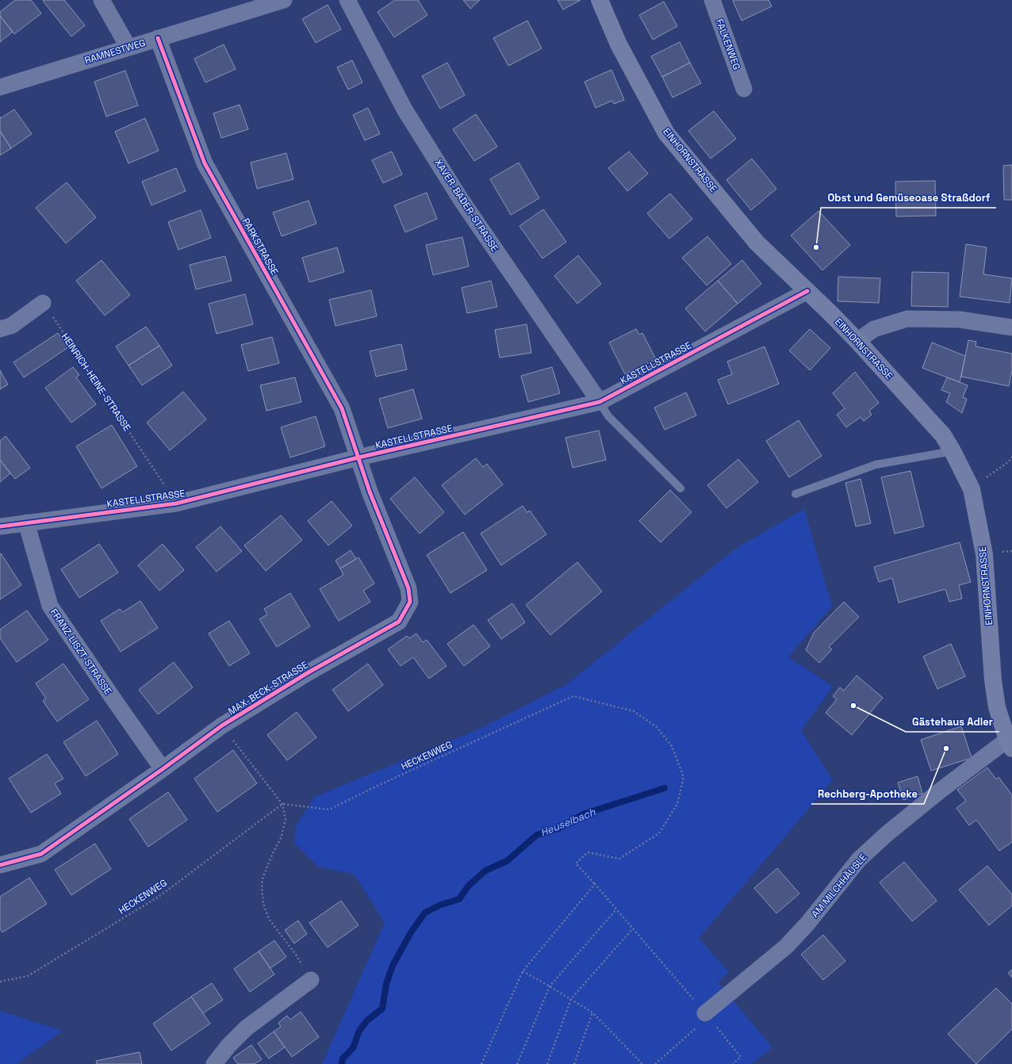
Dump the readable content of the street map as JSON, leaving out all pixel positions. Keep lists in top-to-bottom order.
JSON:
{
  "streets": {
    "main road": ["EINHORNSTRASSE"],
    "street": [
      "FALKENWEG",
      "RAMNESTWEG",
      "XAVER-BADER-STRASSE",
      "PARKSTRASSE",
      "KASTELLSTRASSE",
      "FRANZ-LISZT-STRASSE",
      "MAX-BECK-STRASSE",
      "AM MILCHHÄUSLE"
    ],
    "path": ["HEINRICH-HEINE-STRASSE", "HECKENWEG"]
  },
  "crossings": [
    ["RAMNESTWEG", "PARKSTRASSE"],
    ["EINHORNSTRASSE", "KASTELLSTRASSE"],
    ["EINHORNSTRASSE", "AM MILCHHÄUSLE"],
    ["XAVER-BADER-STRASSE", "KASTELLSTRASSE"],
    ["PARKSTRASSE", "KASTELLSTRASSE"],
    ["PARKSTRASSE", "MAX-BECK-STRASSE"],
    ["KASTELLSTRASSE", "HEINRICH-HEINE-STRASSE"],
    ["KASTELLSTRASSE", "FRANZ-LISZT-STRASSE"],
    ["KASTELLSTRASSE", "MAX-BECK-STRASSE"],
    ["FRANZ-LISZT-STRASSE", "MAX-BECK-STRASSE"]
  ],
  "water": ["Heuselbach"],
  "places": ["Obst und Gemüseoase Straßdorf", "Gästehaus Adler", "Rechberg-Apotheke"]
}
